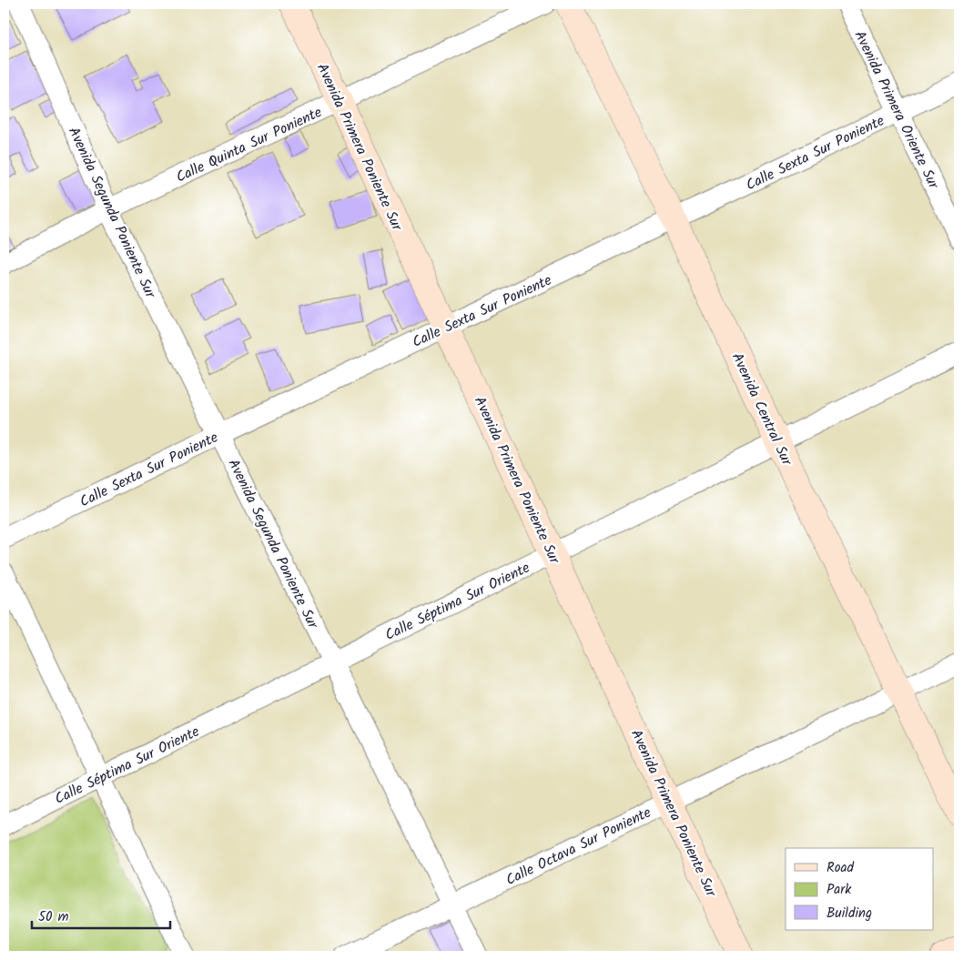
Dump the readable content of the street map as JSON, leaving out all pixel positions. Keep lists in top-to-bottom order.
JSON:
{
  "streets": {
    "street": [
      "Avenida Primera Oriente Sur",
      "Calle Quinta Sur Poniente",
      "Avenida Primera Poniente Sur",
      "Calle Sexta Sur Poniente",
      "Avenida Segunda Poniente Sur",
      "Avenida Central Sur",
      "Calle Séptima Sur Oriente",
      "Calle Octava Sur Poniente"
    ]
  },
  "crossings": [
    ["Avenida Primera Oriente Sur", "Calle Sexta Sur Poniente"],
    ["Calle Quinta Sur Poniente", "Avenida Primera Poniente Sur"],
    ["Calle Quinta Sur Poniente", "Avenida Segunda Poniente Sur"],
    ["Avenida Primera Poniente Sur", "Calle Sexta Sur Poniente"],
    ["Avenida Primera Poniente Sur", "Calle Séptima Sur Oriente"],
    ["Avenida Primera Poniente Sur", "Calle Octava Sur Poniente"],
    ["Calle Sexta Sur Poniente", "Avenida Segunda Poniente Sur"],
    ["Calle Sexta Sur Poniente", "Avenida Central Sur"],
    ["Avenida Segunda Poniente Sur", "Calle Séptima Sur Oriente"],
    ["Avenida Segunda Poniente Sur", "Calle Octava Sur Poniente"],
    ["Avenida Central Sur", "Calle Séptima Sur Oriente"],
    ["Avenida Central Sur", "Calle Octava Sur Poniente"]
  ],
  "legend": ["Road", "Park", "Building"],
  "scale_bar": "50 m"
}
